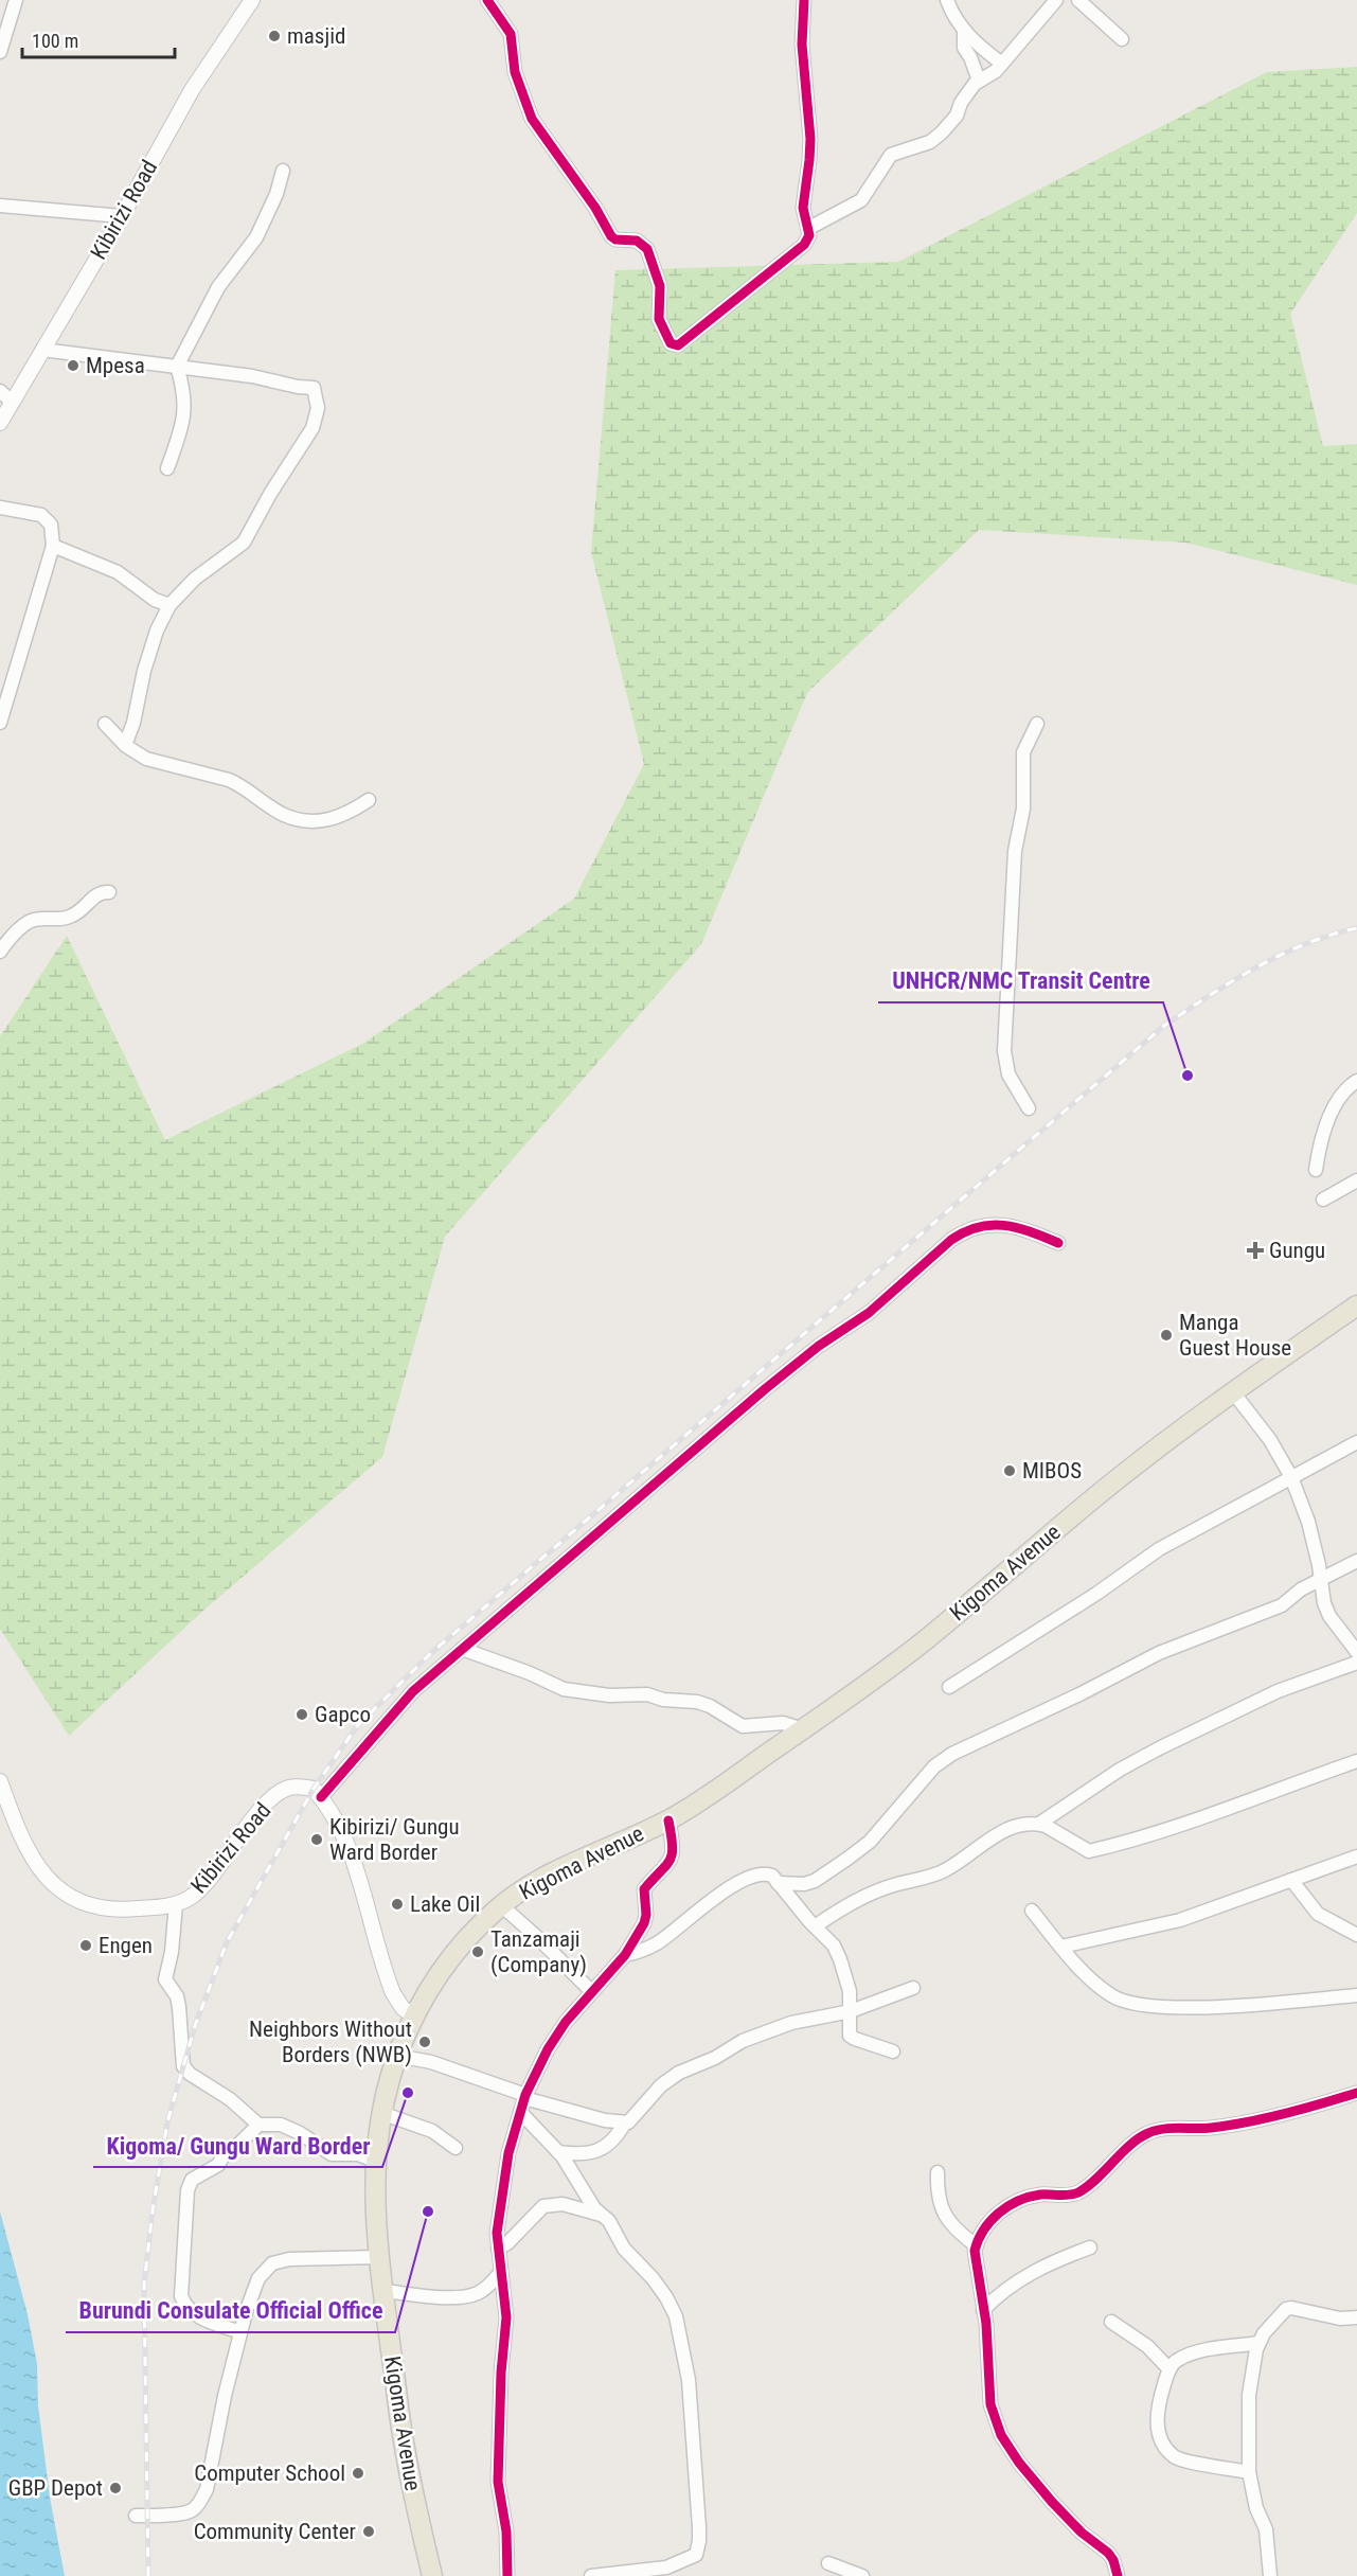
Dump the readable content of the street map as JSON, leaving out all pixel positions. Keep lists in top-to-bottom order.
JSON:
{
  "streets": {
    "main road": ["Kigoma Avenue"],
    "street": ["Kibirizi Road"]
  },
  "places": {
    "other": [
      "masjid",
      "Mpesa",
      "UNHCR/NMC Transit Centre",
      "Manga Guest House",
      "MIBOS",
      "Gapco",
      "Kibirizi/ Gungu Ward Border",
      "Lake Oil",
      "Engen",
      "Tanzamaji (Company)",
      "Neighbors Without Borders (NWB)",
      "Kigoma/ Gungu Ward Border",
      "Burundi Consulate Official Office",
      "Computer School",
      "GBP Depot",
      "Community Center"
    ],
    "health": ["Gungu"]
  },
  "scale_bar": "100 m"
}
